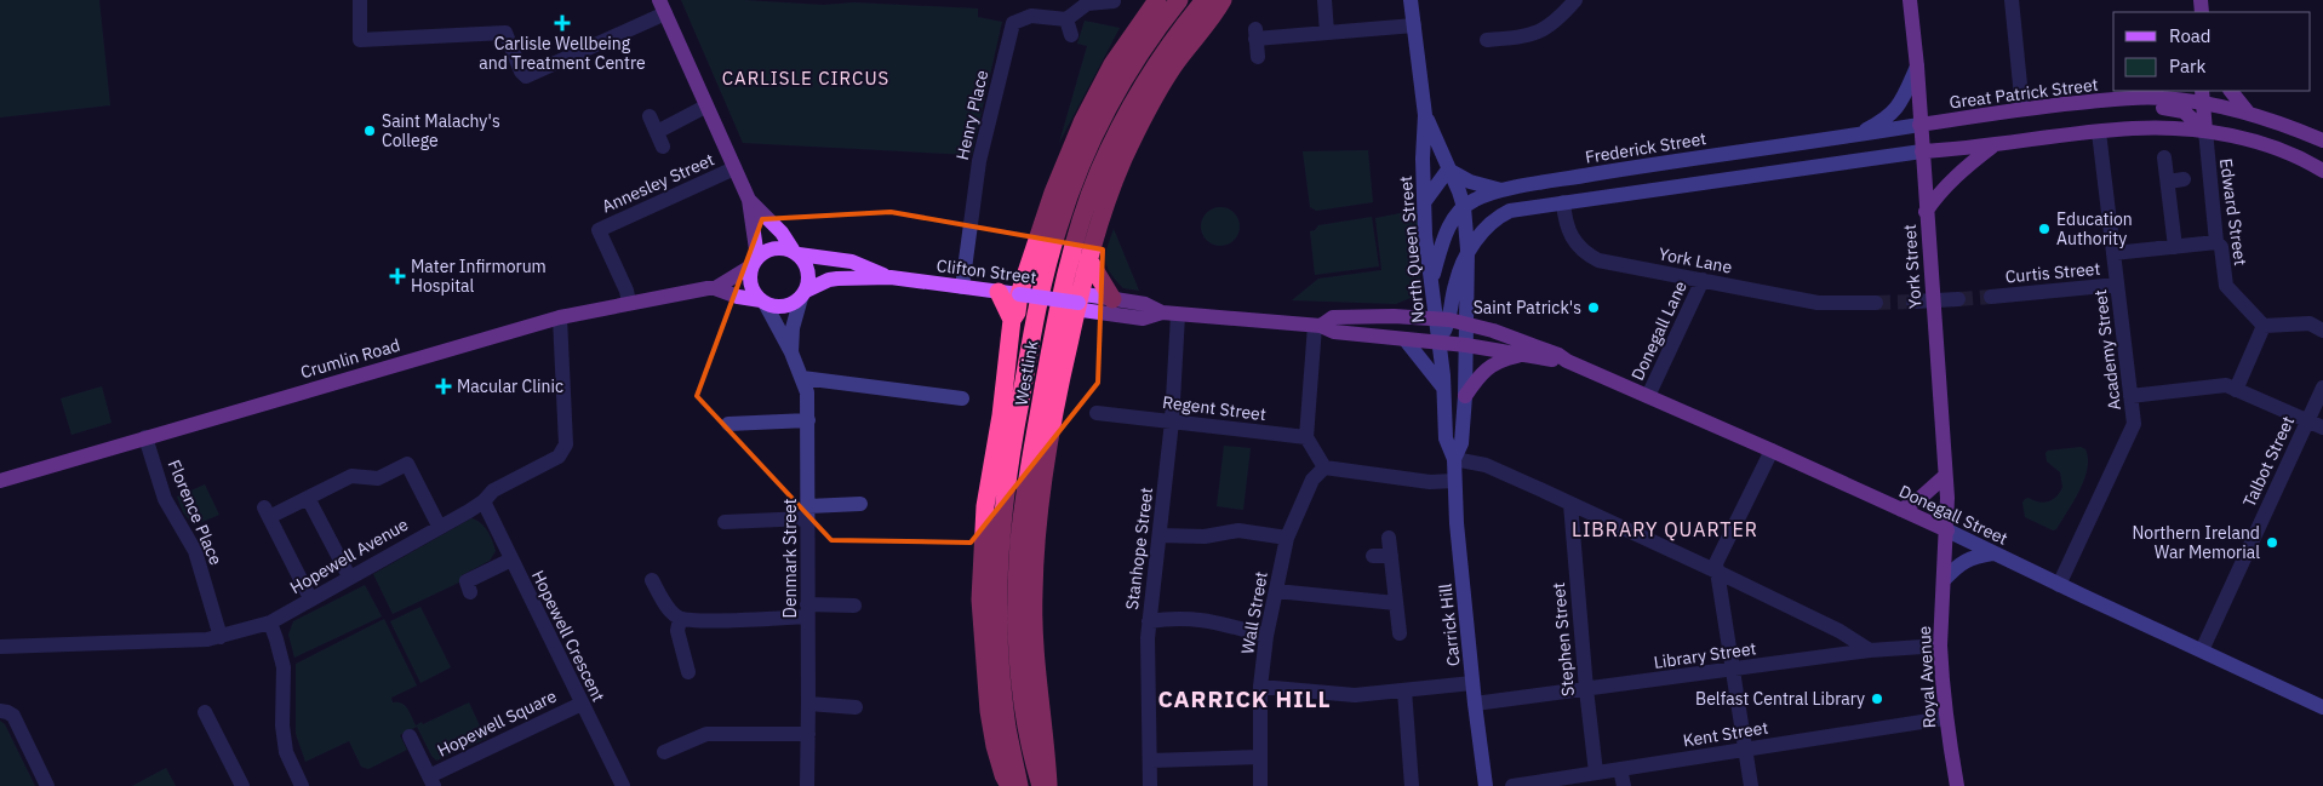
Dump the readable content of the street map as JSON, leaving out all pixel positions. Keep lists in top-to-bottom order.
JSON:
{
  "streets": {
    "highway": ["Westlink"],
    "main road": [
      "Great Patrick Street",
      "Frederick Street",
      "North Queen Street",
      "York Street",
      "Clifton Street",
      "Crumlin Road",
      "Donegall Street",
      "Carrick Hill",
      "Royal Avenue"
    ],
    "street": [
      "Henry Place",
      "Annesley Street",
      "Edward Street",
      "York Lane",
      "Curtis Street",
      "Donegall Lane",
      "Academy Street",
      "Regent Street",
      "Talbot Street",
      "Florence Place",
      "Stanhope Street",
      "Hopewell Avenue",
      "Denmark Street",
      "Wall Street",
      "Hopewell Crescent",
      "Stephen Street",
      "Library Street",
      "Hopewell Square",
      "Kent Street"
    ]
  },
  "crossings": [
    ["Great Patrick Street", "Frederick Street"],
    ["Great Patrick Street", "York Street"],
    ["Henry Place", "Clifton Street"],
    ["Frederick Street", "North Queen Street"],
    ["Frederick Street", "York Street"],
    ["Annesley Street", "Crumlin Road"],
    ["North Queen Street", "Clifton Street"],
    ["North Queen Street", "Donegall Street"],
    ["North Queen Street", "Carrick Hill"],
    ["York Lane", "Donegall Lane"],
    ["York Street", "Donegall Street"],
    ["York Street", "Royal Avenue"],
    ["Clifton Street", "Crumlin Road"],
    ["Clifton Street", "Donegall Street"],
    ["Clifton Street", "Stanhope Street"],
    ["Clifton Street", "Denmark Street"],
    ["Clifton Street", "Carrick Hill"],
    ["Curtis Street", "Academy Street"],
    ["Donegall Lane", "Donegall Street"],
    ["Academy Street", "Donegall Street"],
    ["Crumlin Road", "Florence Place"],
    ["Crumlin Road", "Hopewell Avenue"],
    ["Crumlin Road", "Denmark Street"],
    ["Regent Street", "Stanhope Street"],
    ["Talbot Street", "Donegall Street"],
    ["Florence Place", "Hopewell Avenue"],
    ["Donegall Street", "Carrick Hill"],
    ["Donegall Street", "Royal Avenue"],
    ["Hopewell Avenue", "Hopewell Crescent"],
    ["Carrick Hill", "Library Street"],
    ["Hopewell Crescent", "Hopewell Square"],
    ["Stephen Street", "Library Street"],
    ["Stephen Street", "Kent Street"],
    ["Library Street", "Royal Avenue"],
    ["Royal Avenue", "Kent Street"]
  ],
  "districts": ["CARLISLE CIRCUS", "LIBRARY QUARTER", "CARRICK HILL"],
  "places": {
    "health": ["Carlisle Wellbeing and Treatment Centre", "Mater Infirmorum Hospital", "Macular Clinic"],
    "other": [
      "Saint Malachy's College",
      "Education Authority",
      "Saint Patrick's",
      "Northern Ireland War Memorial",
      "Belfast Central Library"
    ]
  },
  "legend": ["Road", "Park"]
}
